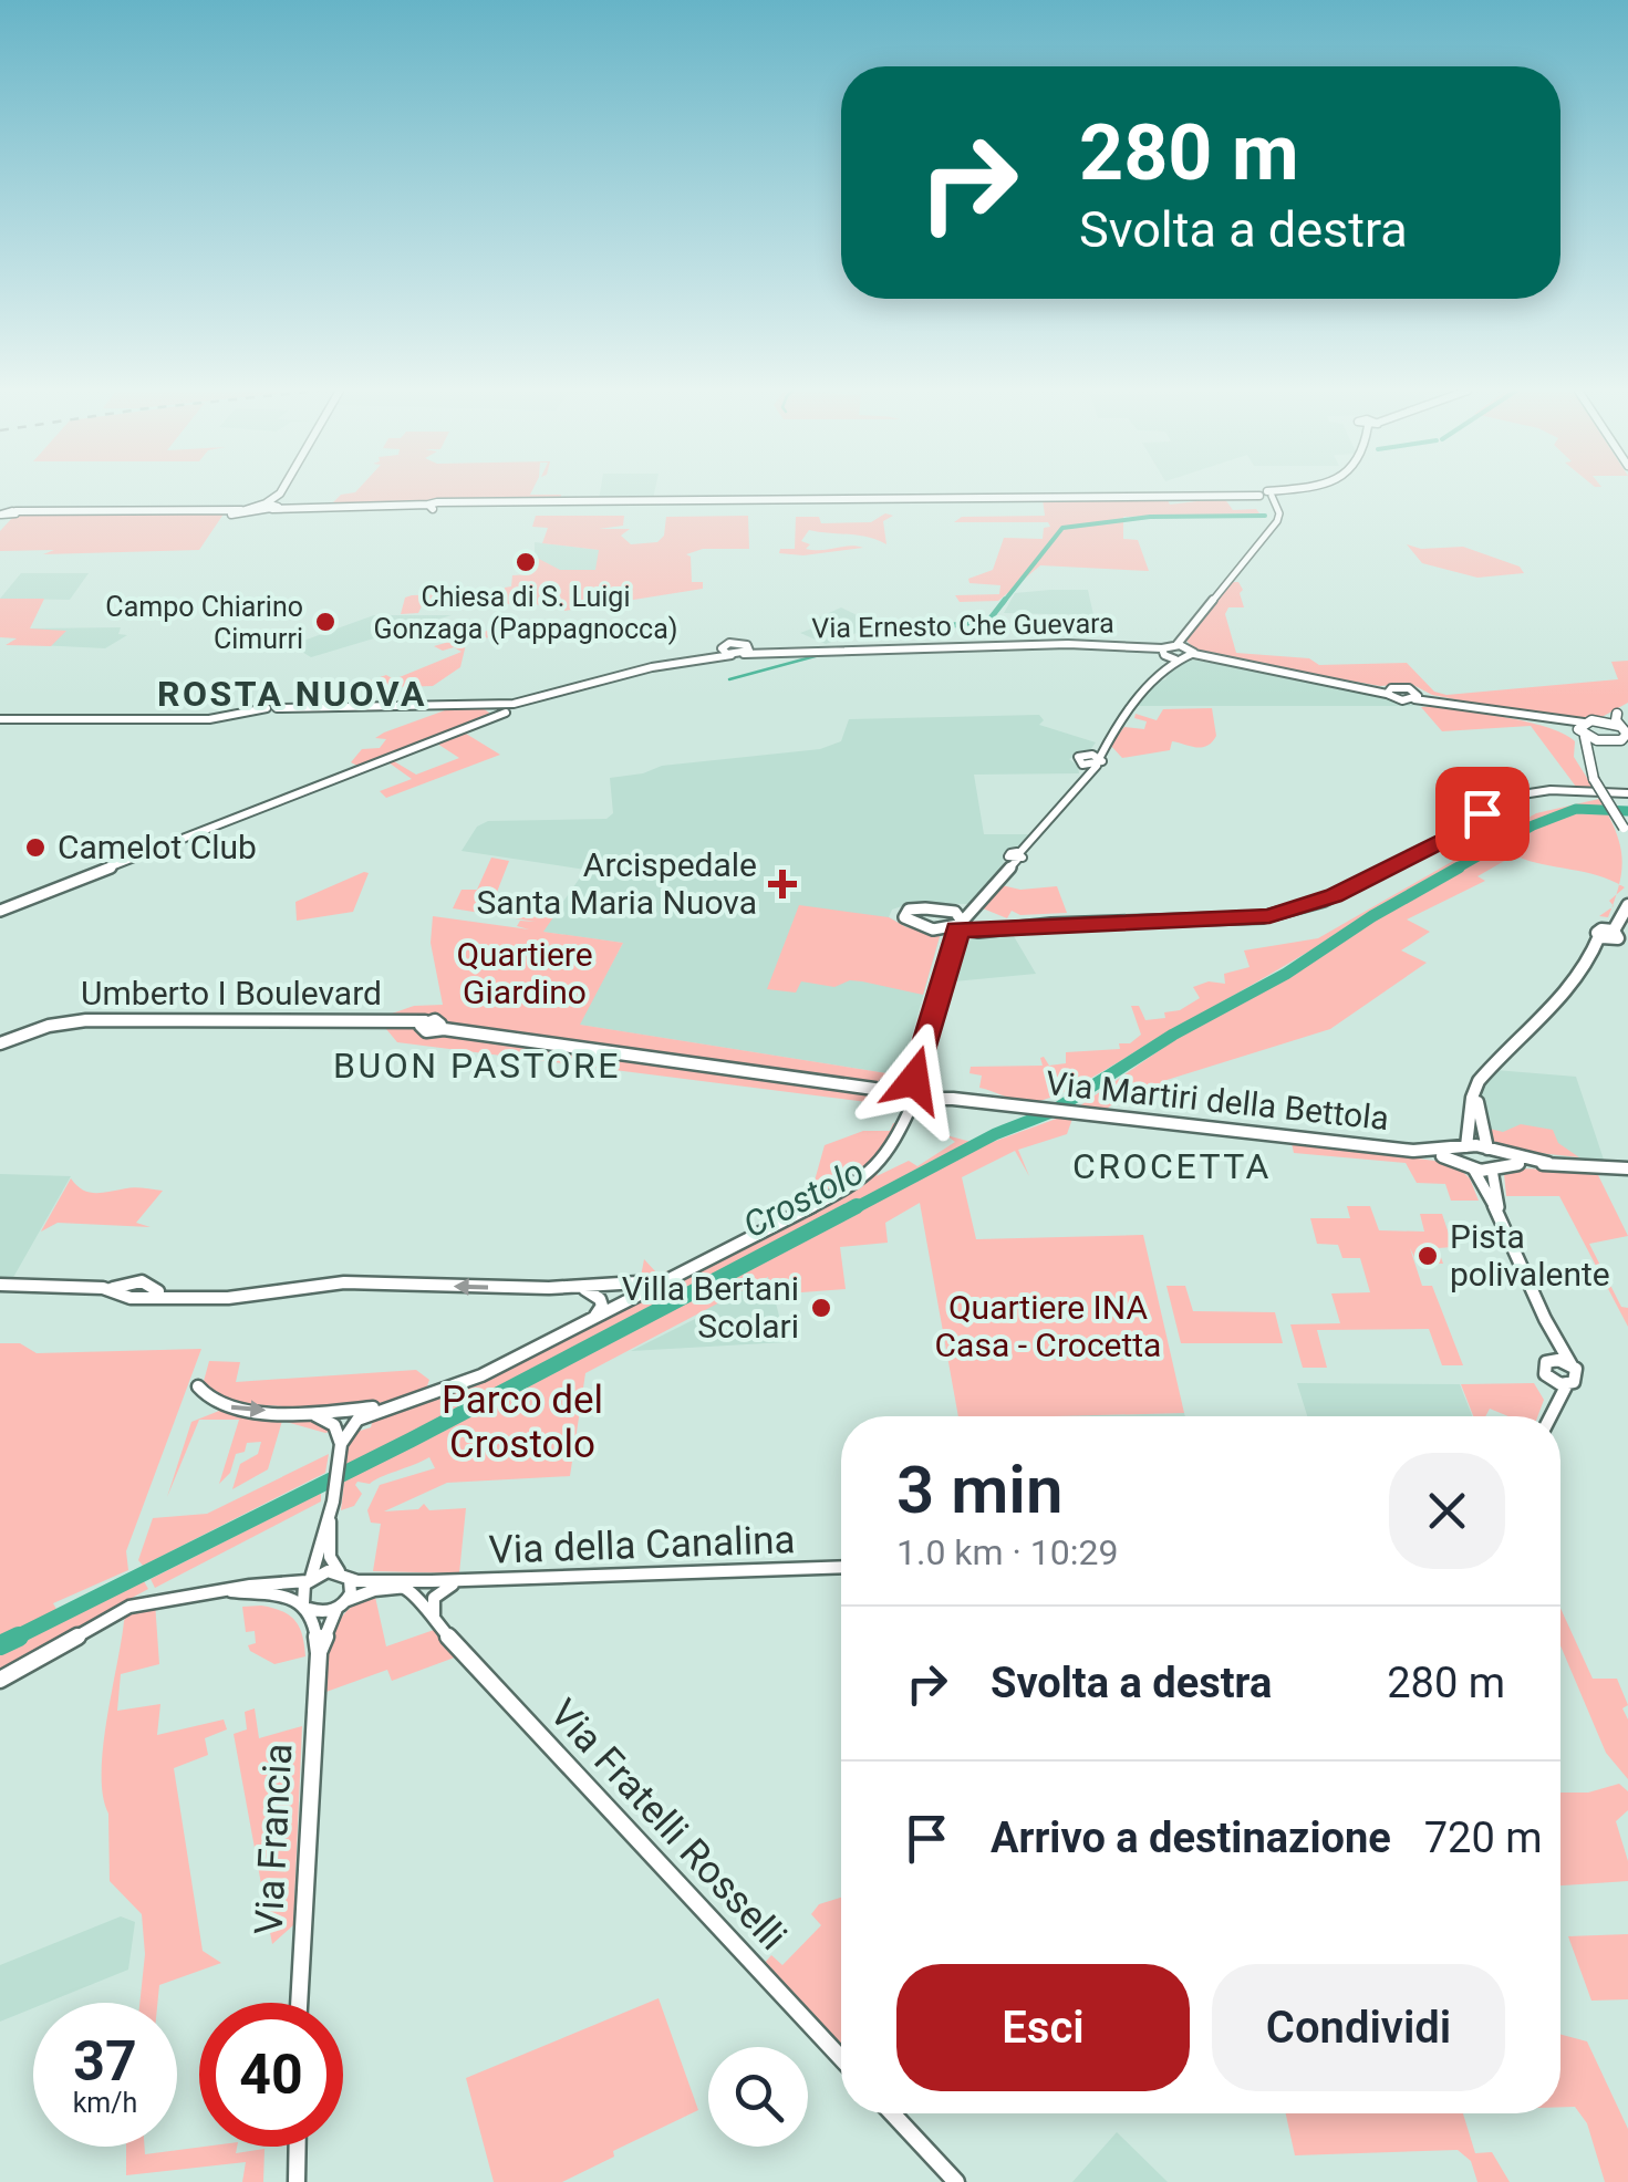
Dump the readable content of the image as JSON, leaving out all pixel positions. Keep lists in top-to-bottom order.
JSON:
{
  "streets": {
    "main road": ["Umberto I Boulevard", "Via Martiri della Bettola"],
    "street": [
      "Via Ernesto Che Guevara",
      "Via della Canalina",
      "Via Fratelli Rosselli",
      "Via Francia"
    ]
  },
  "crossings": [
    ["Umberto I Boulevard", "Via Martiri della Bettola"],
    ["Via della Canalina", "Via Fratelli Rosselli"],
    ["Via della Canalina", "Via Francia"]
  ],
  "districts": ["ROSTA NUOVA", "BUON PASTORE", "CROCETTA"],
  "water": ["Crostolo"],
  "parks": ["Quartiere Giardino", "Quartiere INA Casa - Crocetta", "Parco del Crostolo"],
  "places": {
    "other": [
      "Chiesa di S. Luigi Gonzaga (Pappagnocca)",
      "Campo Chiarino Cimurri",
      "Camelot Club",
      "Pista polivalente",
      "Villa Bertani Scolari"
    ],
    "health": ["Arcispedale Santa Maria Nuova"]
  },
  "page": {
    "turn": ["280 m", "Svolta a destra"],
    "heading": ["3 min", "1.0 km · 10:29"],
    "list": [
      {
        "name": "Svolta a destra",
        "value": "280 m"
      },
      {
        "name": "Arrivo a destinazione",
        "value": "720 m"
      }
    ],
    "buttons": ["Esci", "Condividi"],
    "speed": "37 km/h",
    "limit": "40"
  }
}
